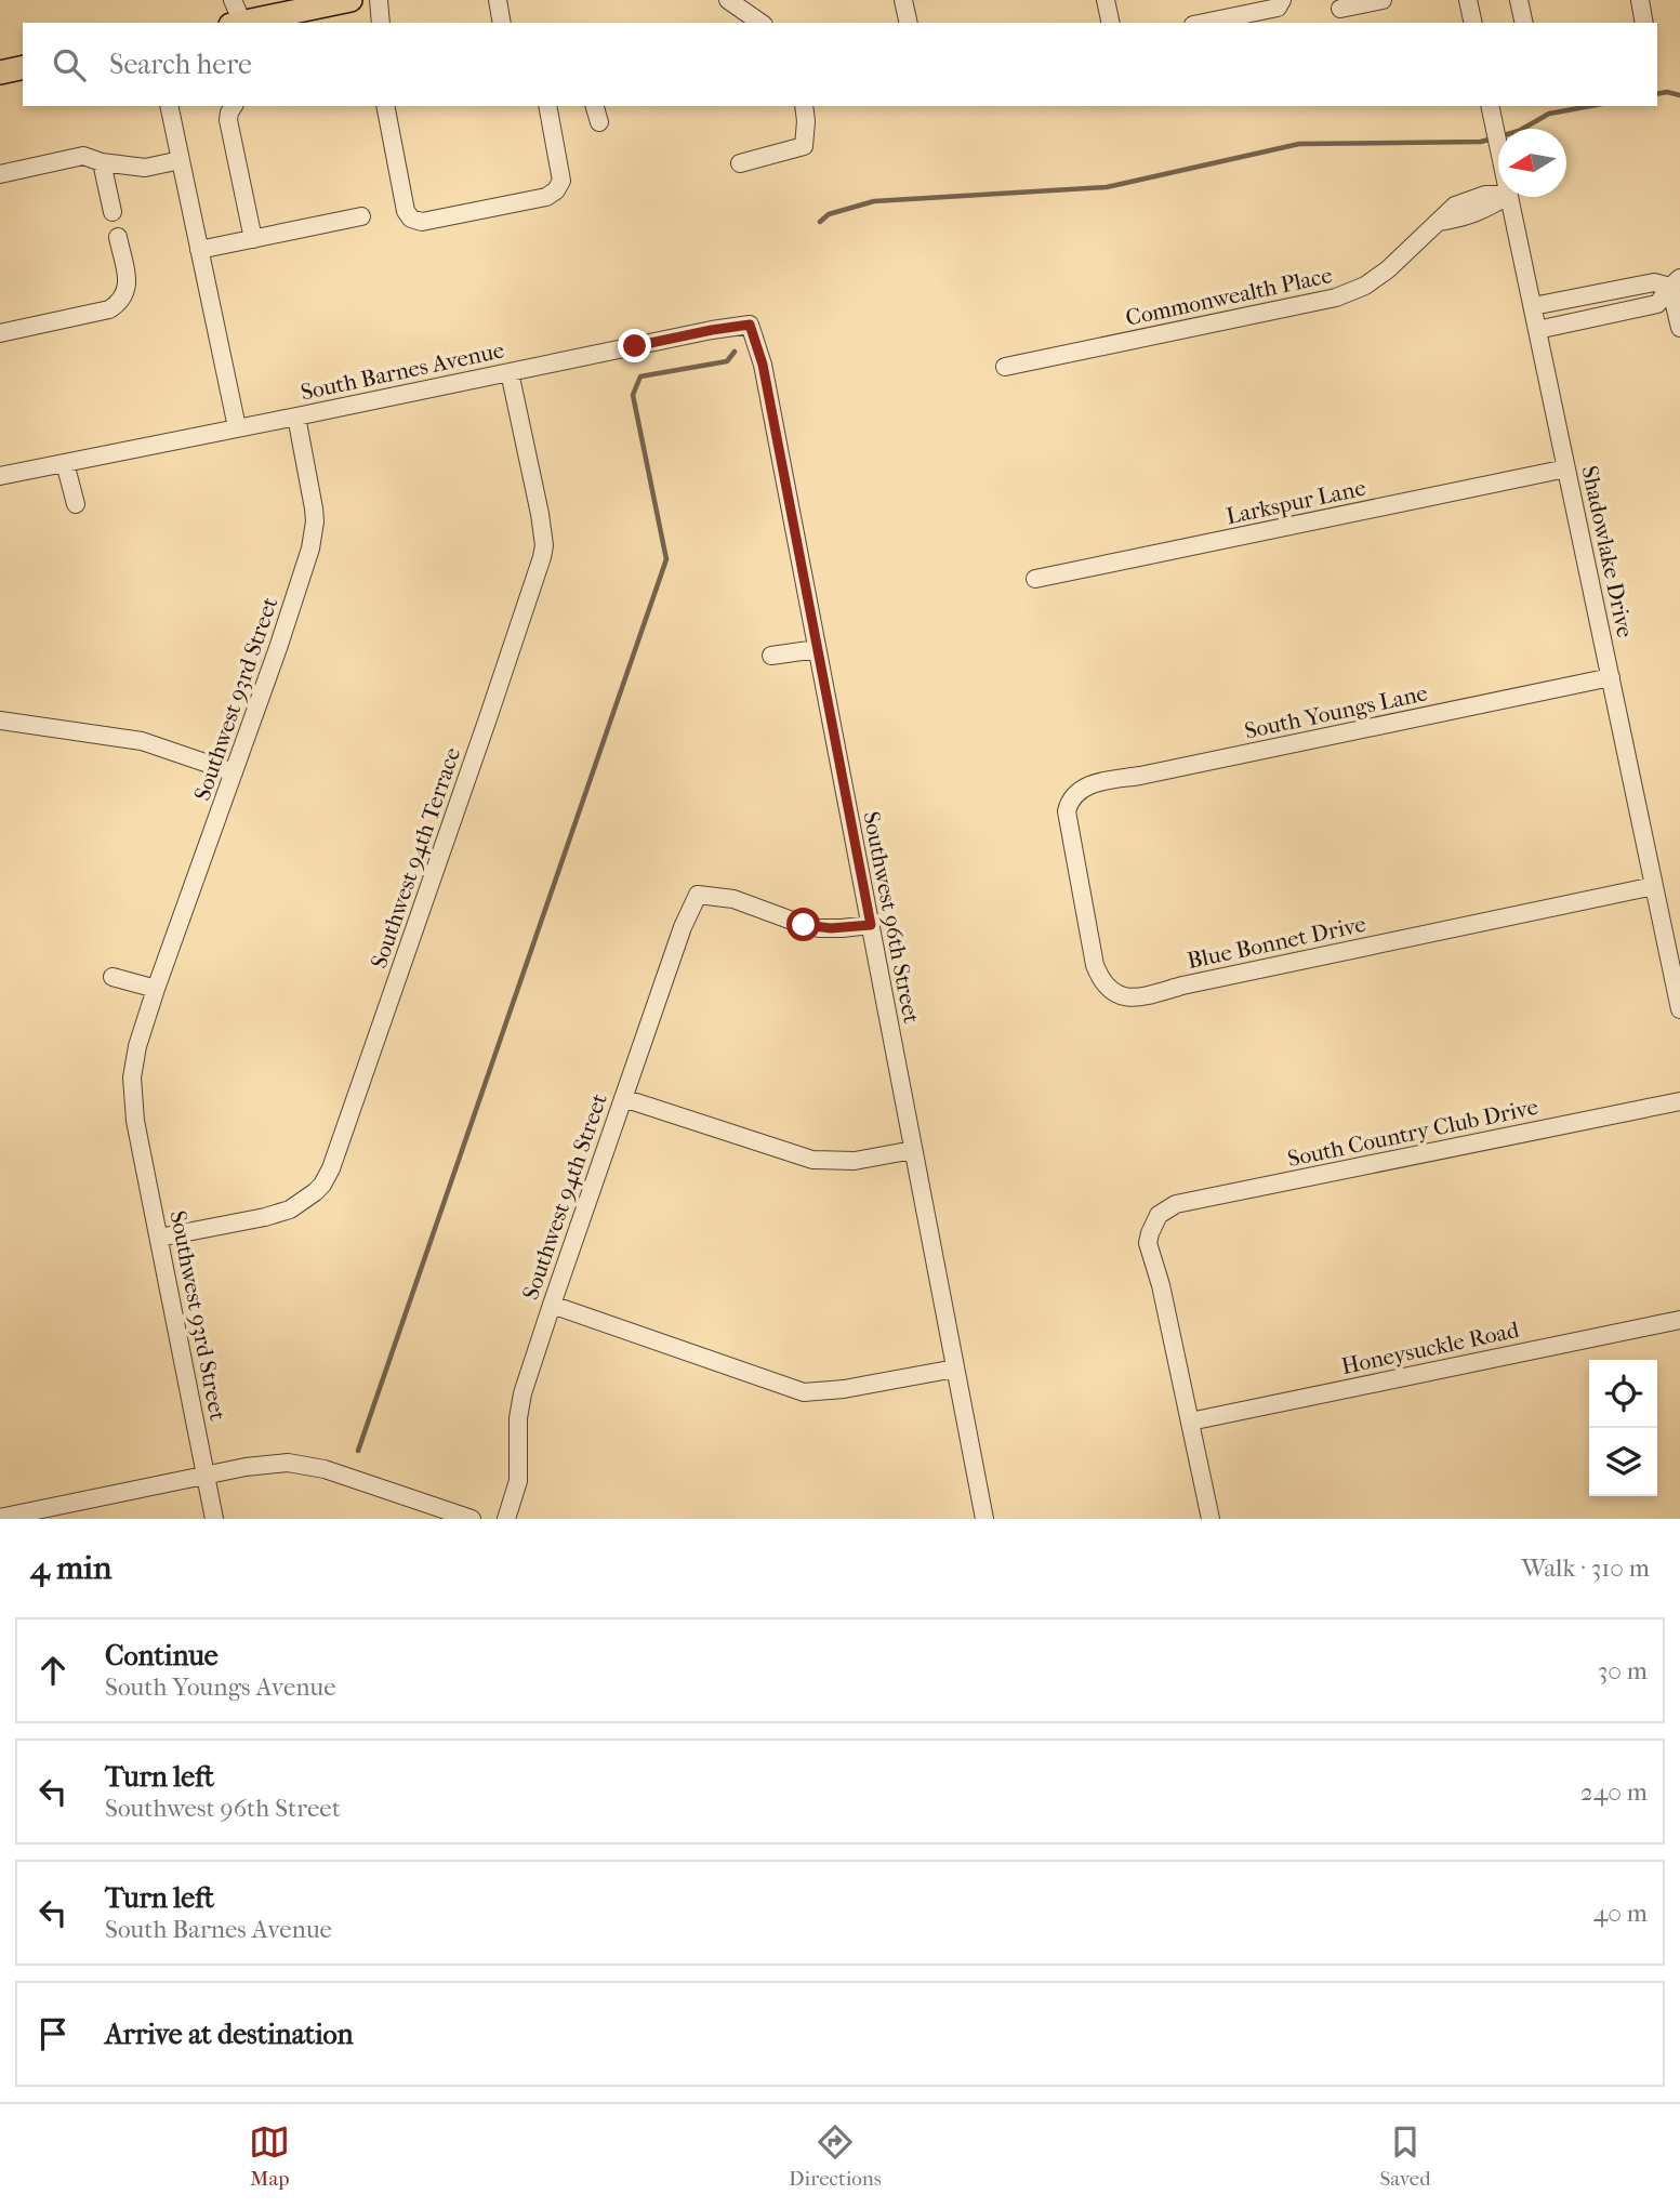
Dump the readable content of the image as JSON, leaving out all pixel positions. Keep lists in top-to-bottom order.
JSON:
{
  "streets": {
    "street": [
      "Commonwealth Place",
      "South Barnes Avenue",
      "Larkspur Lane",
      "Shadowlake Drive",
      "Southwest 93rd Street",
      "South Youngs Lane",
      "Southwest 94th Terrace",
      "Southwest 96th Street",
      "Blue Bonnet Drive",
      "South Country Club Drive",
      "Southwest 94th Street",
      "Honeysuckle Road"
    ]
  },
  "crossings": [
    ["South Barnes Avenue", "Southwest 93rd Street"],
    ["South Barnes Avenue", "Southwest 94th Terrace"],
    ["South Barnes Avenue", "Southwest 96th Street"],
    ["Larkspur Lane", "Shadowlake Drive"],
    ["Shadowlake Drive", "South Youngs Lane"],
    ["Shadowlake Drive", "Blue Bonnet Drive"],
    ["Southwest 93rd Street", "Southwest 94th Terrace"],
    ["South Youngs Lane", "Blue Bonnet Drive"],
    ["Southwest 96th Street", "Southwest 94th Street"],
    ["South Country Club Drive", "Honeysuckle Road"]
  ],
  "north": "left",
  "page": {
    "search": "Search here",
    "heading": ["4 min", "Walk · 310 m"],
    "list": [
      ["Continue", "South Youngs Avenue", "30 m"],
      ["Turn left", "Southwest 96th Street", "240 m"],
      ["Turn left", "South Barnes Avenue", "40 m"],
      "Arrive at destination"
    ],
    "nav": ["Map", "Directions", "Saved"]
  }
}
